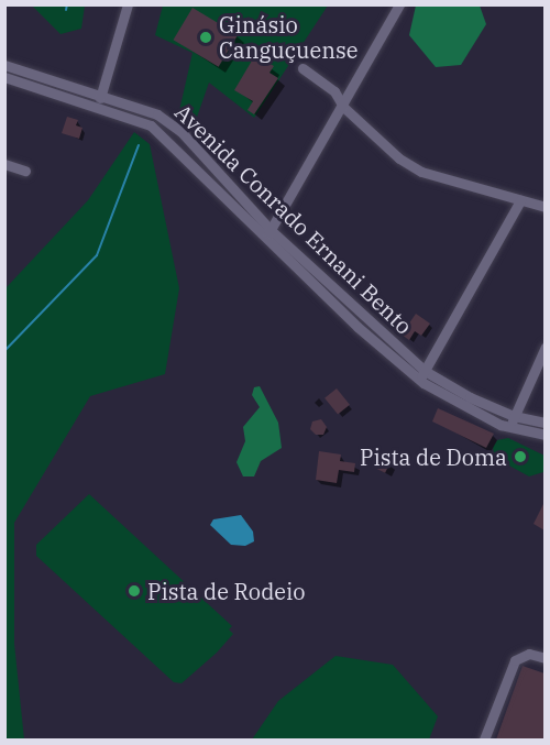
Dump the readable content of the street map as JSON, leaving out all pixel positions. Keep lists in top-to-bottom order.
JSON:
{
  "streets": {
    "street": ["Avenida Conrado Ernani Bento"]
  },
  "places": ["Ginásio Canguçuense", "Pista de Doma", "Pista de Rodeio"]
}
